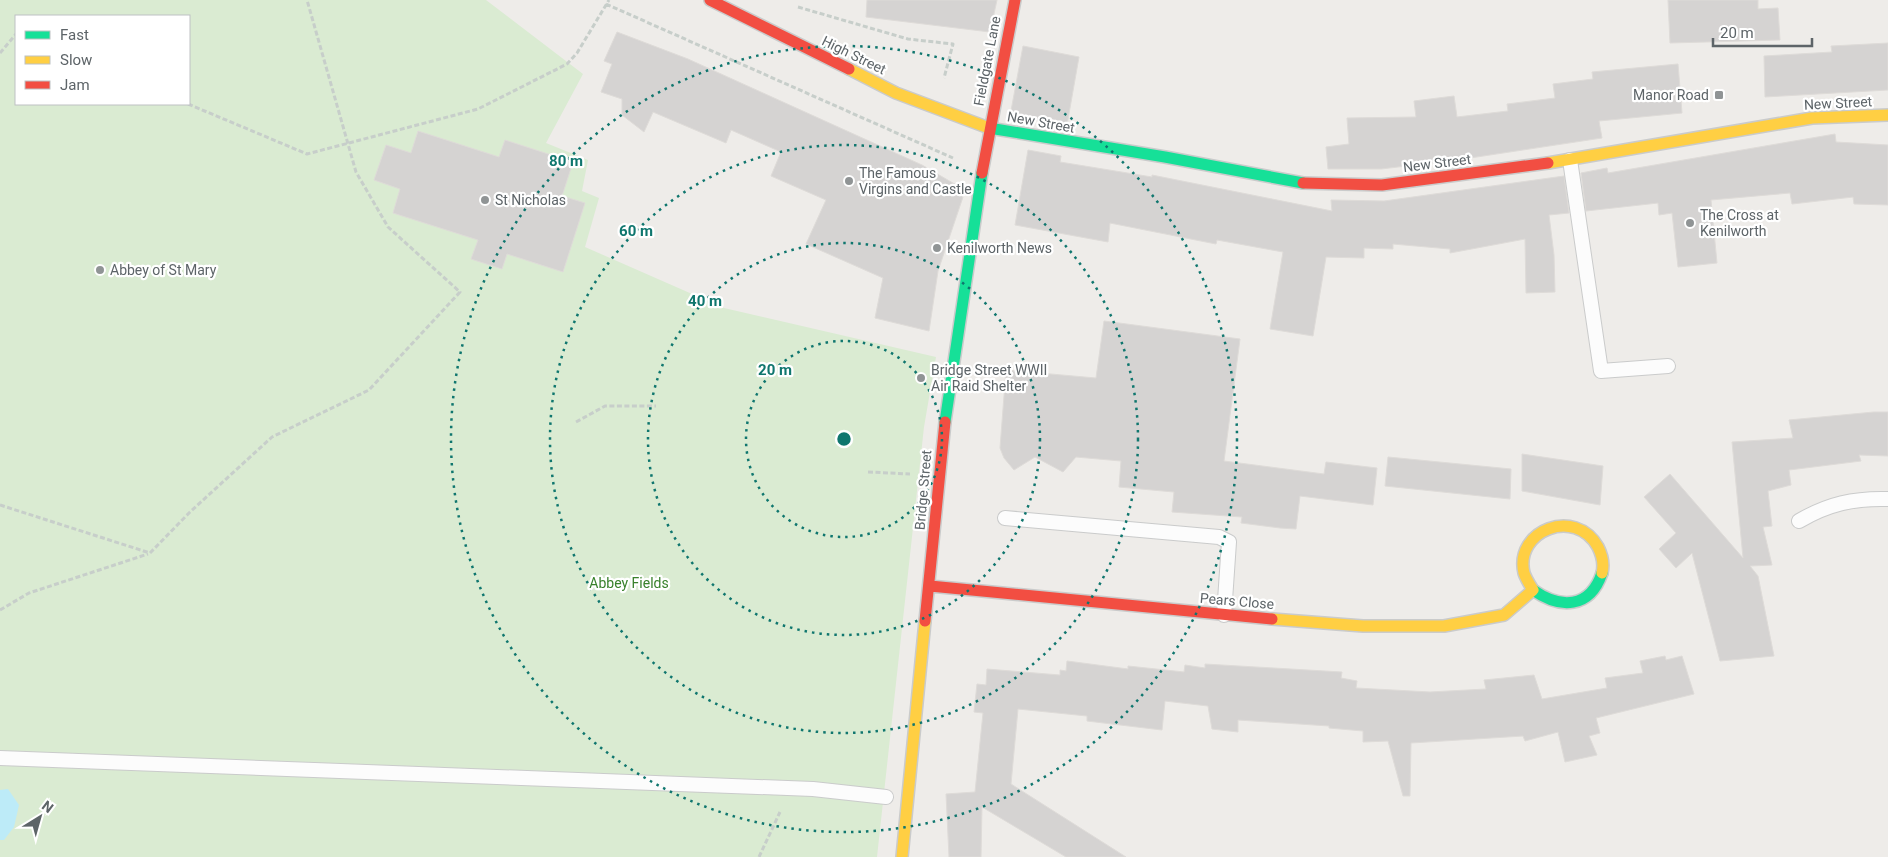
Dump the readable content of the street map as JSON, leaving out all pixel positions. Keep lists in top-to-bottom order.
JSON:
{
  "streets": {
    "main road": [
      "High Street",
      "Fieldgate Lane",
      "New Street",
      "Bridge Street",
      "Pears Close"
    ]
  },
  "crossings": [
    ["High Street", "Fieldgate Lane"],
    ["High Street", "New Street"],
    ["High Street", "Bridge Street"],
    ["Fieldgate Lane", "New Street"],
    ["Fieldgate Lane", "Bridge Street"],
    ["New Street", "Bridge Street"],
    ["Bridge Street", "Pears Close"]
  ],
  "parks": ["Abbey Fields"],
  "places": {
    "transit": ["Manor Road"],
    "other": [
      "The Famous Virgins and Castle",
      "St Nicholas",
      "The Cross at Kenilworth",
      "Kenilworth News",
      "Abbey of St Mary",
      "Bridge Street WWII Air Raid Shelter"
    ]
  },
  "legend": ["Fast", "Slow", "Jam"],
  "scale_bar": "20 m",
  "north": "top right",
  "rings": [
    "80 m",
    "60 m",
    "40 m",
    "20 m"
  ]
}
